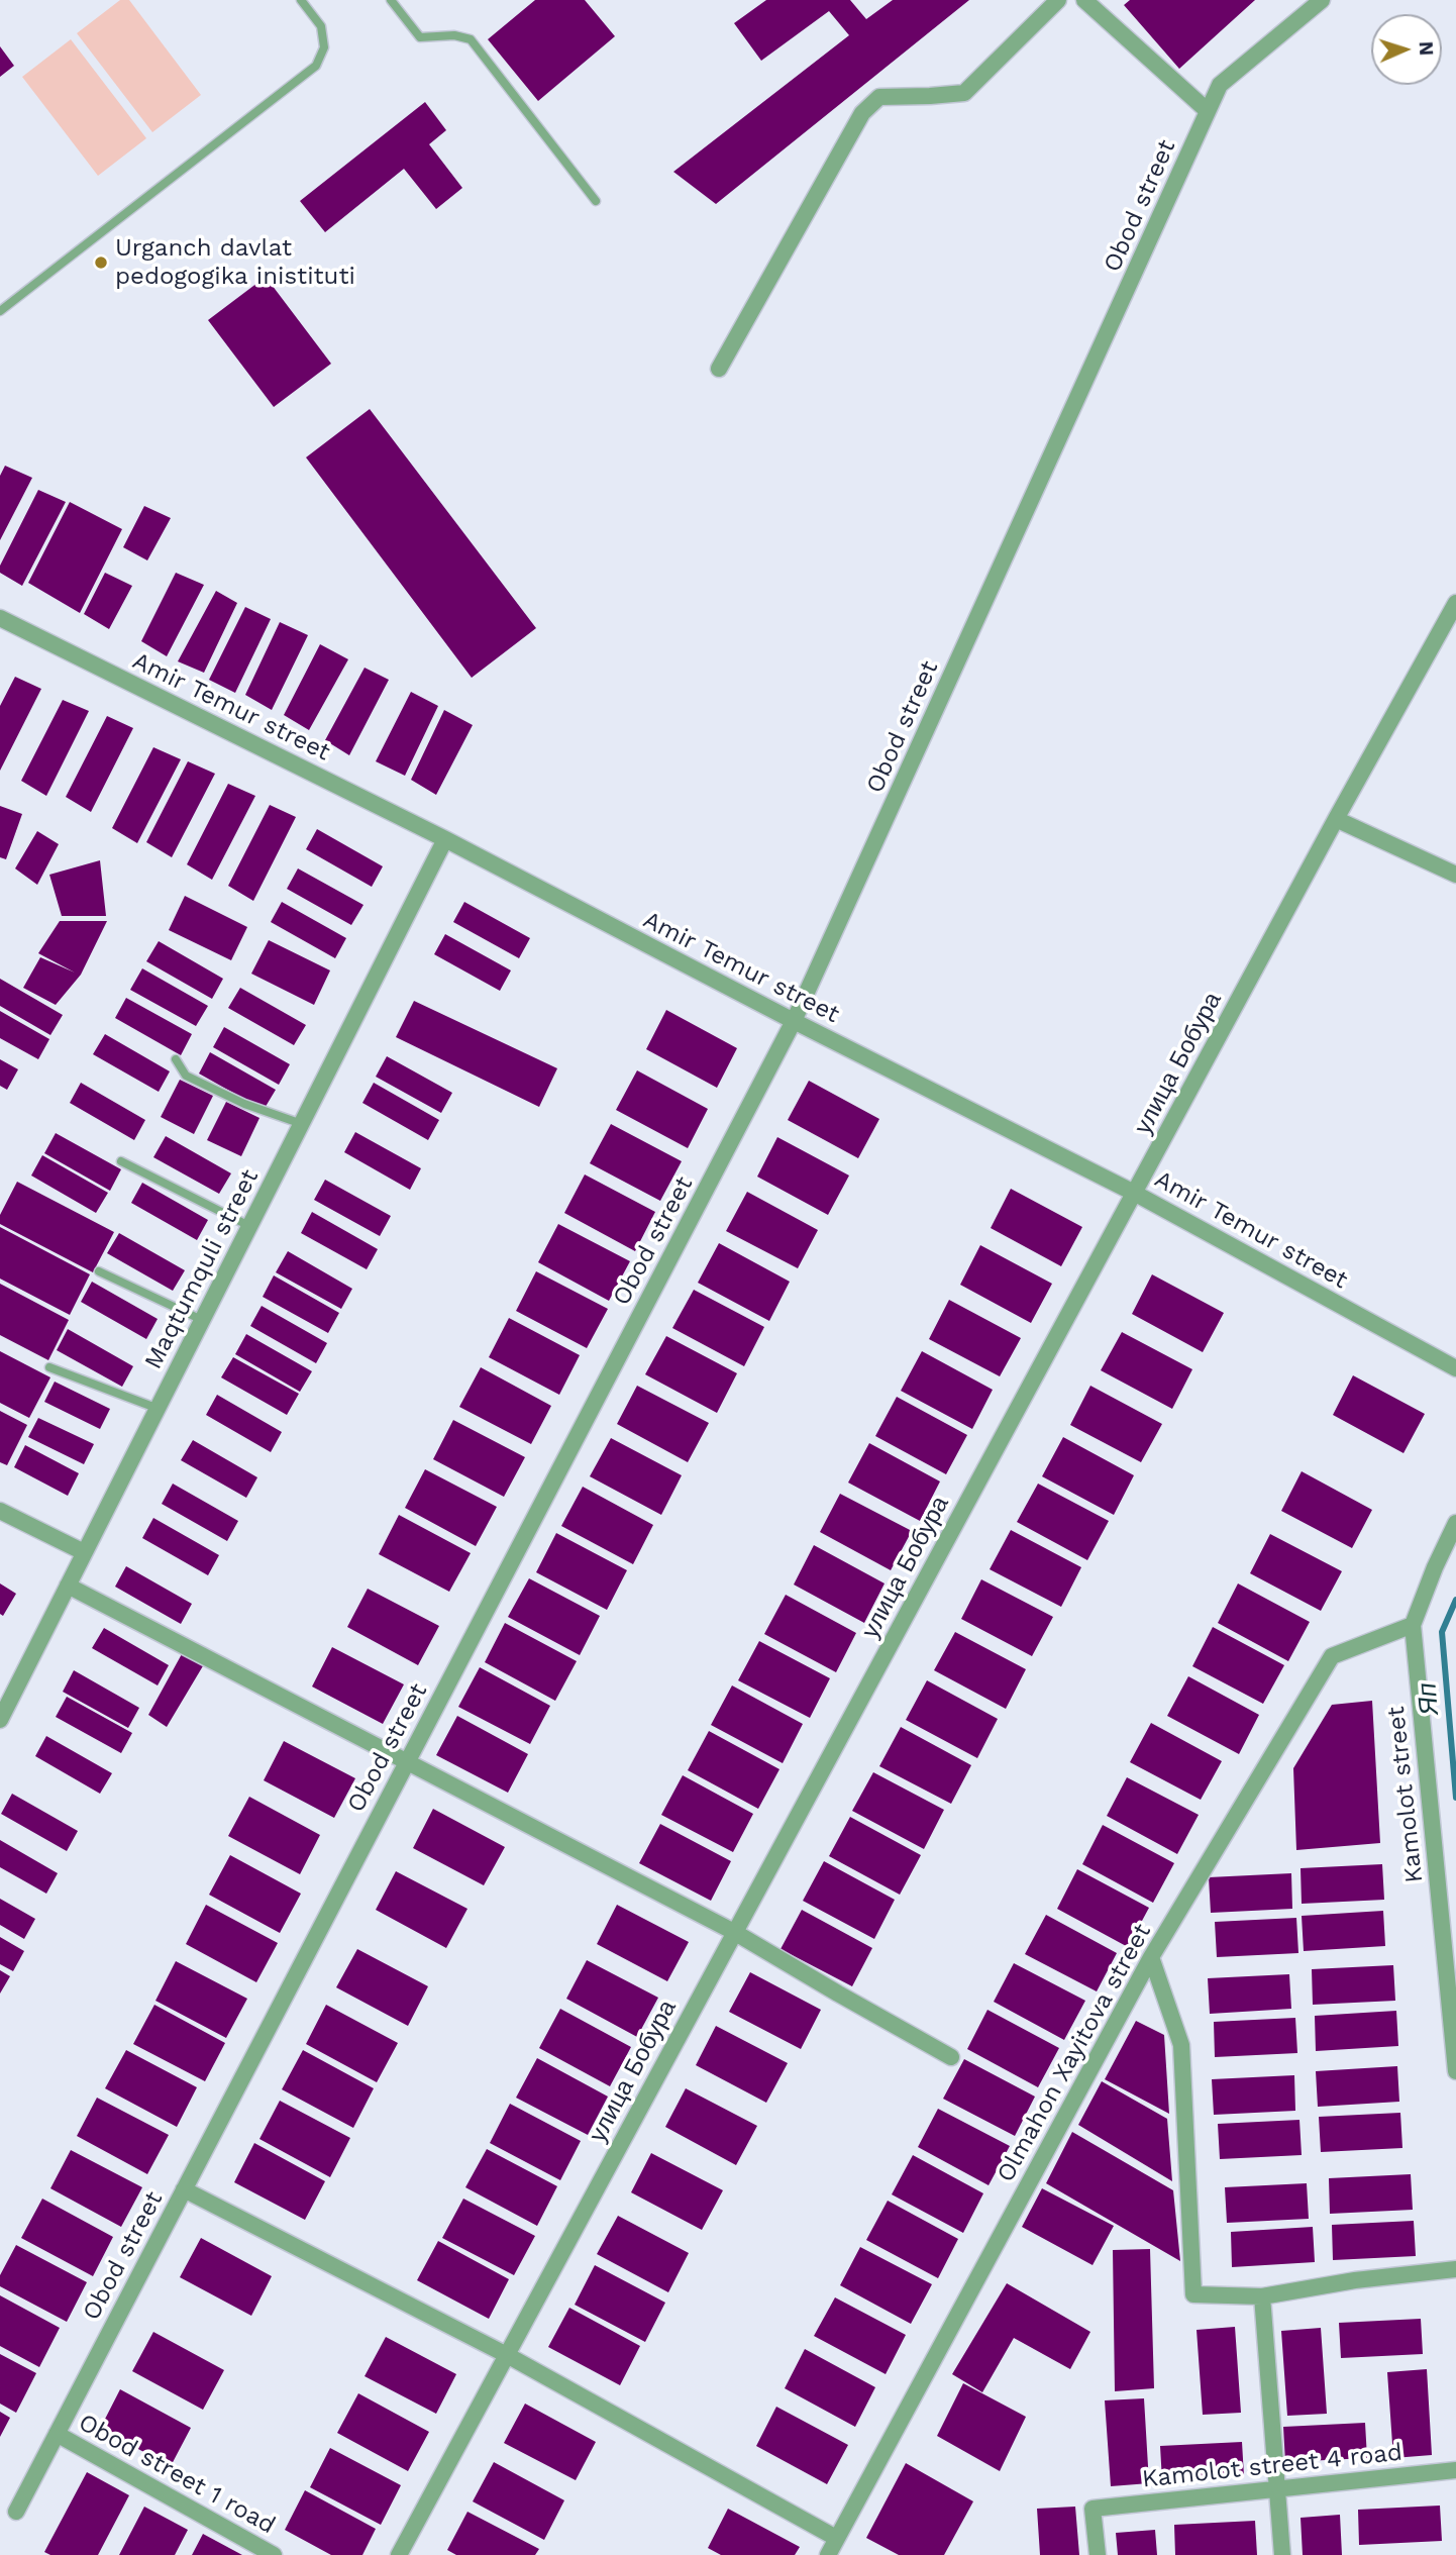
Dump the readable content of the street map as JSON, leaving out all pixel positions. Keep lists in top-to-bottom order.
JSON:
{
  "streets": {
    "street": [
      "Obod street",
      "Amir Temur street",
      "улица Бобура",
      "Maqtumquli street",
      "Kamolot street",
      "Olmahon Xayitova street",
      "Kamolot street 4 road",
      "Obod street 1 road"
    ]
  },
  "crossings": [
    ["Obod street", "Amir Temur street"],
    ["Obod street", "Obod street 1 road"],
    ["Amir Temur street", "улица Бобура"],
    ["Amir Temur street", "Maqtumquli street"],
    ["Kamolot street", "Olmahon Xayitova street"]
  ],
  "water": ["Яп"],
  "places": ["Urganch davlat pedogogika inistituti"],
  "north": "right"
}
